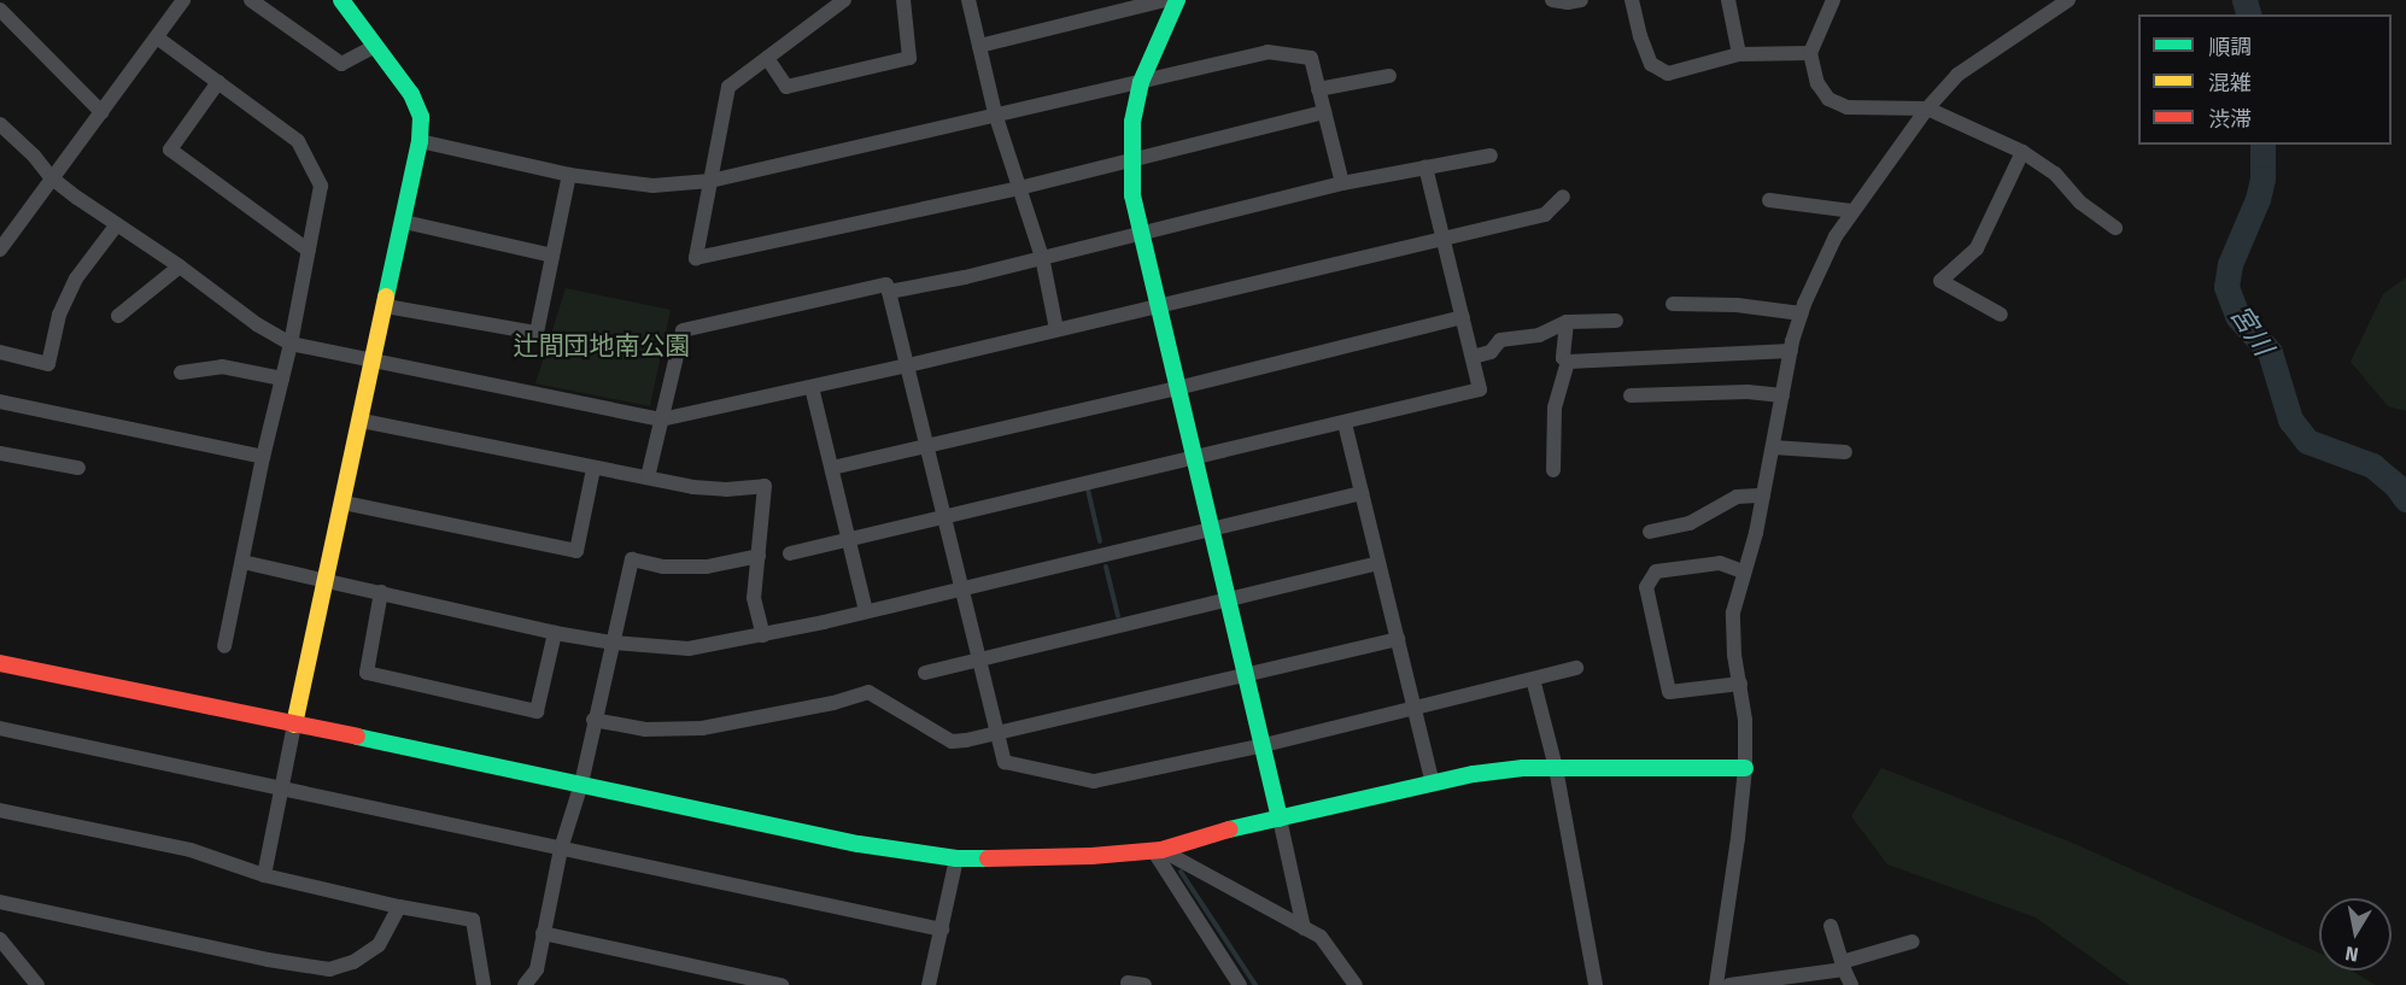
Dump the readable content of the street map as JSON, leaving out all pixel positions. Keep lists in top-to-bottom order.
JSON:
{
  "water": ["宮川"],
  "parks": ["辻間団地南公園"],
  "legend": ["順調", "混雑", "渋滞"],
  "north": "bottom"
}
